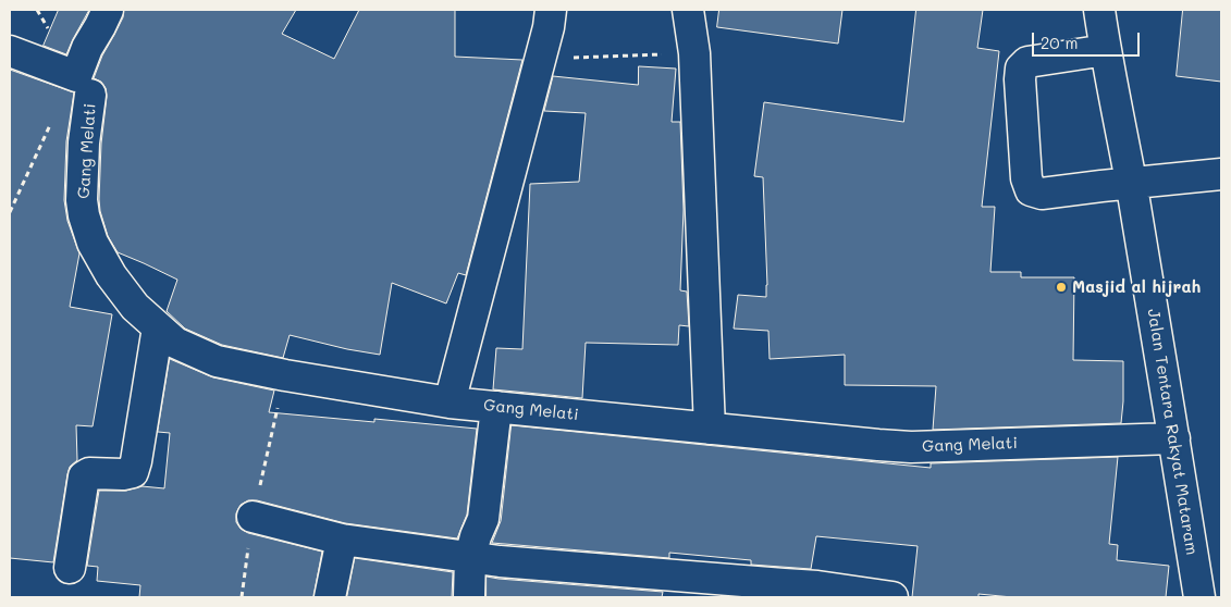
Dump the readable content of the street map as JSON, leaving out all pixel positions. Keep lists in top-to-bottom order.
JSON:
{
  "streets": {
    "street": ["Gang Melati", "Jalan Tentara Rakyat Mataram"]
  },
  "crossings": [
    ["Gang Melati", "Jalan Tentara Rakyat Mataram"]
  ],
  "places": ["Masjid al hijrah"],
  "scale_bar": "20 m"
}
